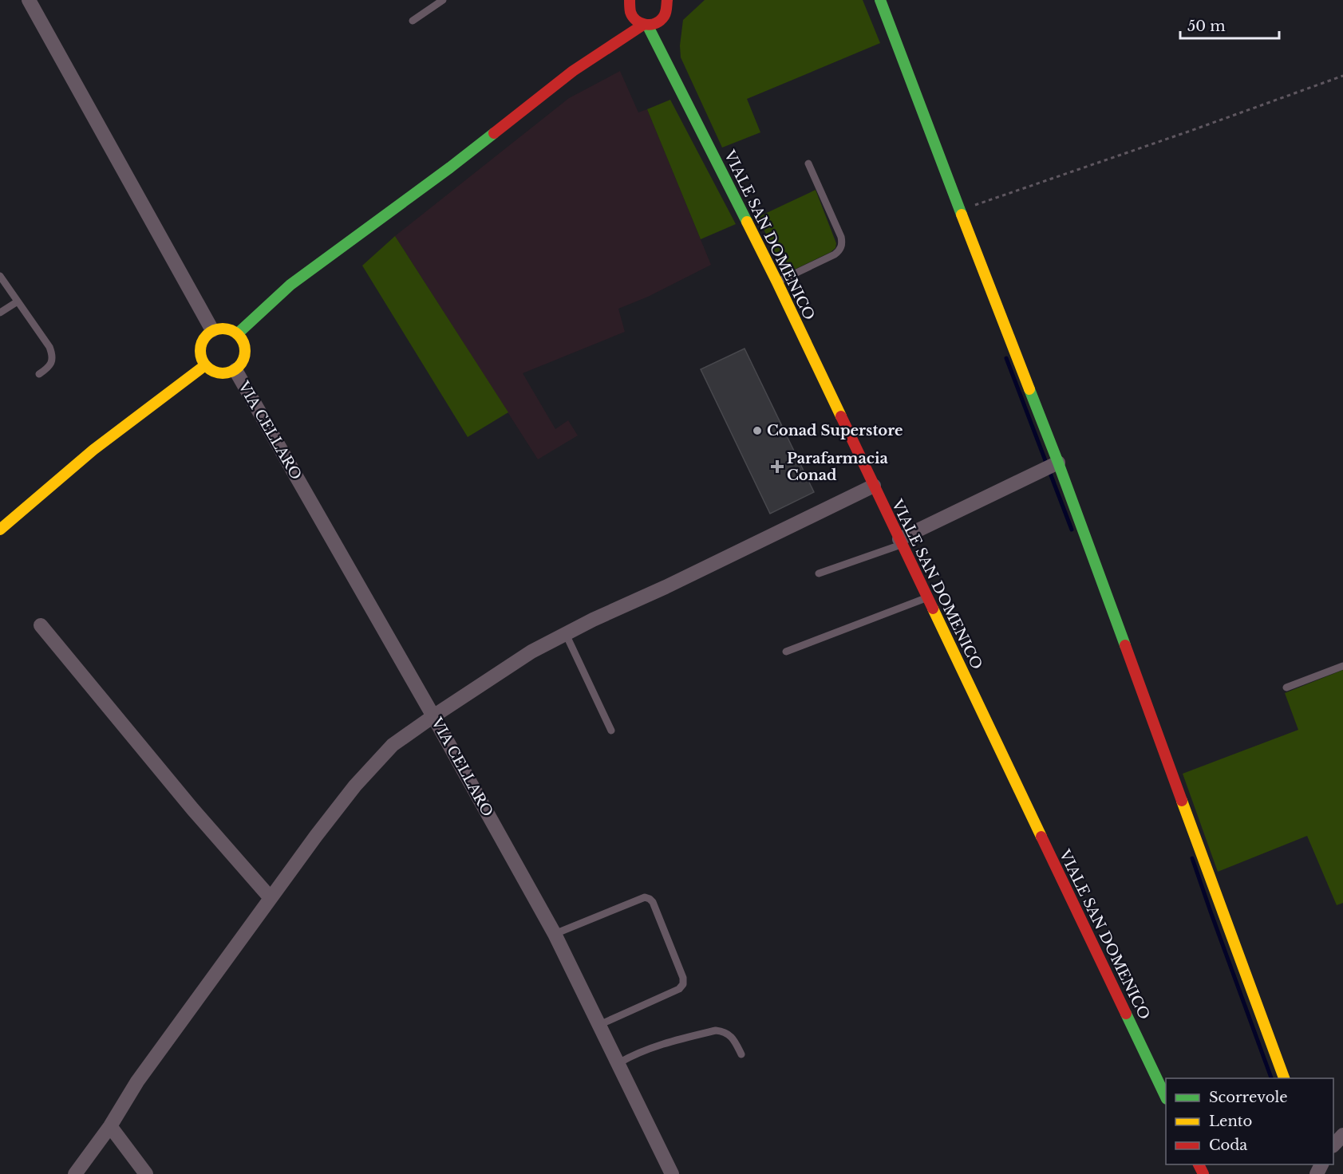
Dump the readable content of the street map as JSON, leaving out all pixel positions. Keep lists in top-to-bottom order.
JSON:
{
  "streets": {
    "main road": ["VIALE SAN DOMENICO"],
    "street": ["VIA CELLARO"]
  },
  "places": {
    "other": ["Conad Superstore"],
    "health": ["Parafarmacia Conad"]
  },
  "legend": ["Scorrevole", "Lento", "Coda"],
  "scale_bar": "50 m"
}
